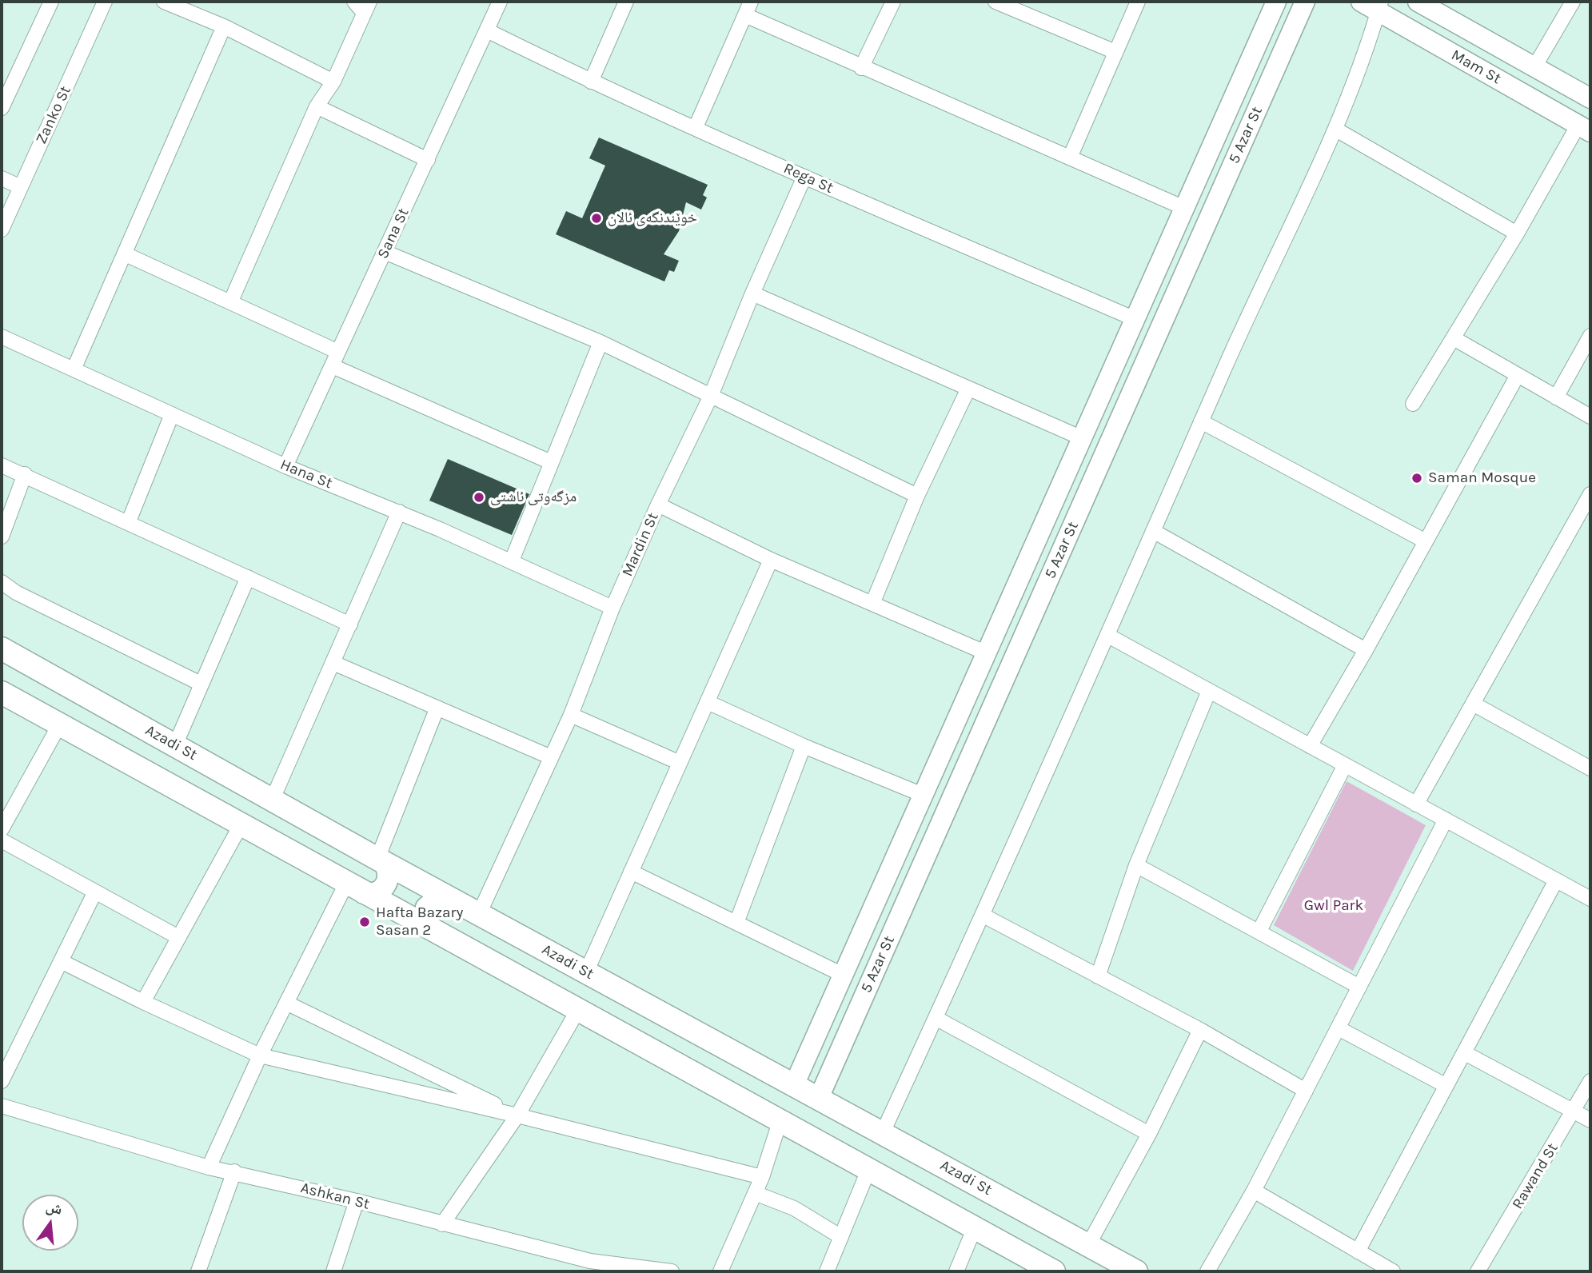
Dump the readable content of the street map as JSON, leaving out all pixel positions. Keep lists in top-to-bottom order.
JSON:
{
  "streets": {
    "highway": ["Azadi St"],
    "main road": ["Mam St", "5 Azar St"],
    "street": [
      "Zanko St",
      "Rega St",
      "Sana St",
      "Hana St",
      "Mardin St",
      "Rawand St",
      "Ashkan St"
    ]
  },
  "crossings": [
    ["5 Azar St", "Rega St"],
    ["5 Azar St", "Azadi St"],
    ["Rega St", "Sana St"],
    ["Rega St", "Mardin St"],
    ["Sana St", "Hana St"],
    ["Hana St", "Mardin St"],
    ["Mardin St", "Azadi St"]
  ],
  "parks": ["Gwl Park"],
  "places": [
    "خوێندنگەی ئالان",
    "Saman Mosque",
    "مزگەوتی ئاشتی",
    "Hafta Bazary Sasan 2"
  ],
  "north": "top"
}
